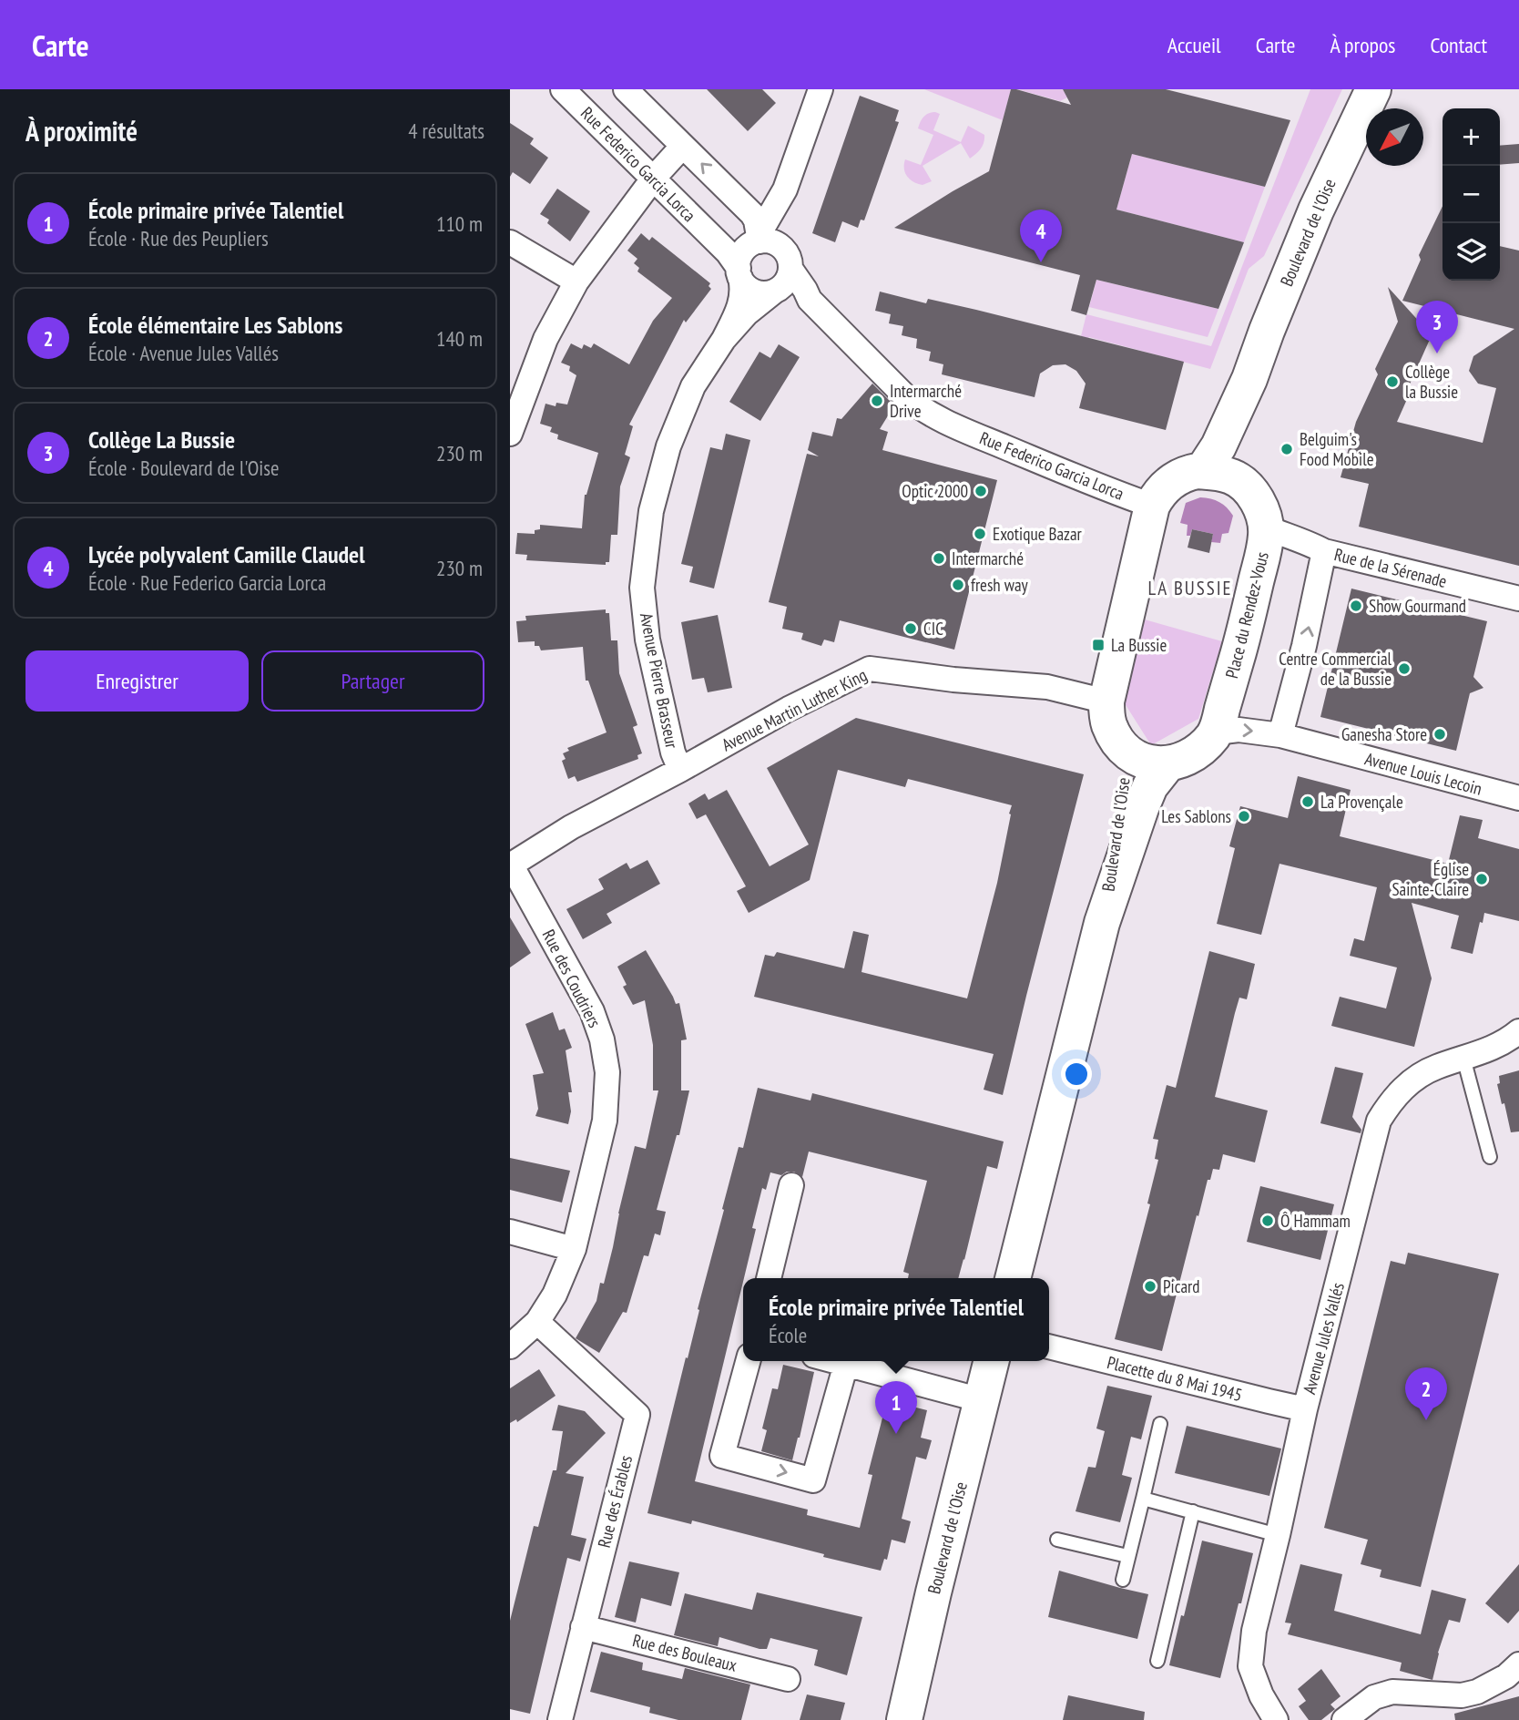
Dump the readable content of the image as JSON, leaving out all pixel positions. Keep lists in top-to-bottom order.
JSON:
{
  "streets": {
    "main road": ["Boulevard de l'Oise", "Place du Rendez-Vous"],
    "street": [
      "Rue Federico Garcia Lorca",
      "Rue de la Sérenade",
      "Avenue Pierre Brasseur",
      "Avenue Martin Luther King",
      "Avenue Louis Lecoin",
      "Rue des Coudriers",
      "Avenue Jules Vallés",
      "Placette du 8 Mai 1945",
      "Rue des Érables",
      "Rue des Bouleaux"
    ]
  },
  "crossings": [
    ["Rue Federico Garcia Lorca", "Avenue Pierre Brasseur"],
    ["Boulevard de l'Oise", "Place du Rendez-Vous"],
    ["Rue de la Sérenade", "Place du Rendez-Vous"],
    ["Place du Rendez-Vous", "Avenue Louis Lecoin"],
    ["Avenue Pierre Brasseur", "Avenue Martin Luther King"],
    ["Avenue Martin Luther King", "Rue des Coudriers"],
    ["Rue des Coudriers", "Rue des Érables"],
    ["Avenue Jules Vallés", "Placette du 8 Mai 1945"],
    ["Rue des Érables", "Rue des Bouleaux"]
  ],
  "districts": ["LA BUSSIE"],
  "places": {
    "other": [
      "Collège la Bussie",
      "Intermarché Drive",
      "Belguim's Food Mobile",
      "Optic 2000",
      "Exotique Bazar",
      "Intermarché",
      "fresh way",
      "Show Gourmand",
      "CIC",
      "Centre Commercial de la Bussie",
      "Ganesha Store",
      "La Provençale",
      "Les Sablons",
      "Église Sainte-Claire",
      "Ô Hammam",
      "Picard"
    ],
    "transit": ["La Bussie"]
  },
  "north": "bottom left",
  "page": {
    "header": "Carte",
    "nav": [
      "Accueil",
      "Carte",
      "À propos",
      "Contact"
    ],
    "heading": ["À proximité", "4 résultats"],
    "map_buttons": ["+", "−"],
    "list": [
      {
        "mark": "1",
        "name": "École primaire privée Talentiel",
        "note": "École · Rue des Peupliers",
        "value": "110 m"
      },
      {
        "mark": "2",
        "name": "École élémentaire Les Sablons",
        "note": "École · Avenue Jules Vallés",
        "value": "140 m"
      },
      {
        "mark": "3",
        "name": "Collège La Bussie",
        "note": "École · Boulevard de l'Oise",
        "value": "230 m"
      },
      {
        "mark": "4",
        "name": "Lycée polyvalent Camille Claudel",
        "note": "École · Rue Federico Garcia Lorca",
        "value": "230 m"
      }
    ],
    "pins": [
      "4",
      "3",
      "2",
      "1"
    ],
    "buttons": ["Enregistrer", "Partager"],
    "popup": ["École primaire privée Talentiel", "École"]
  }
}
